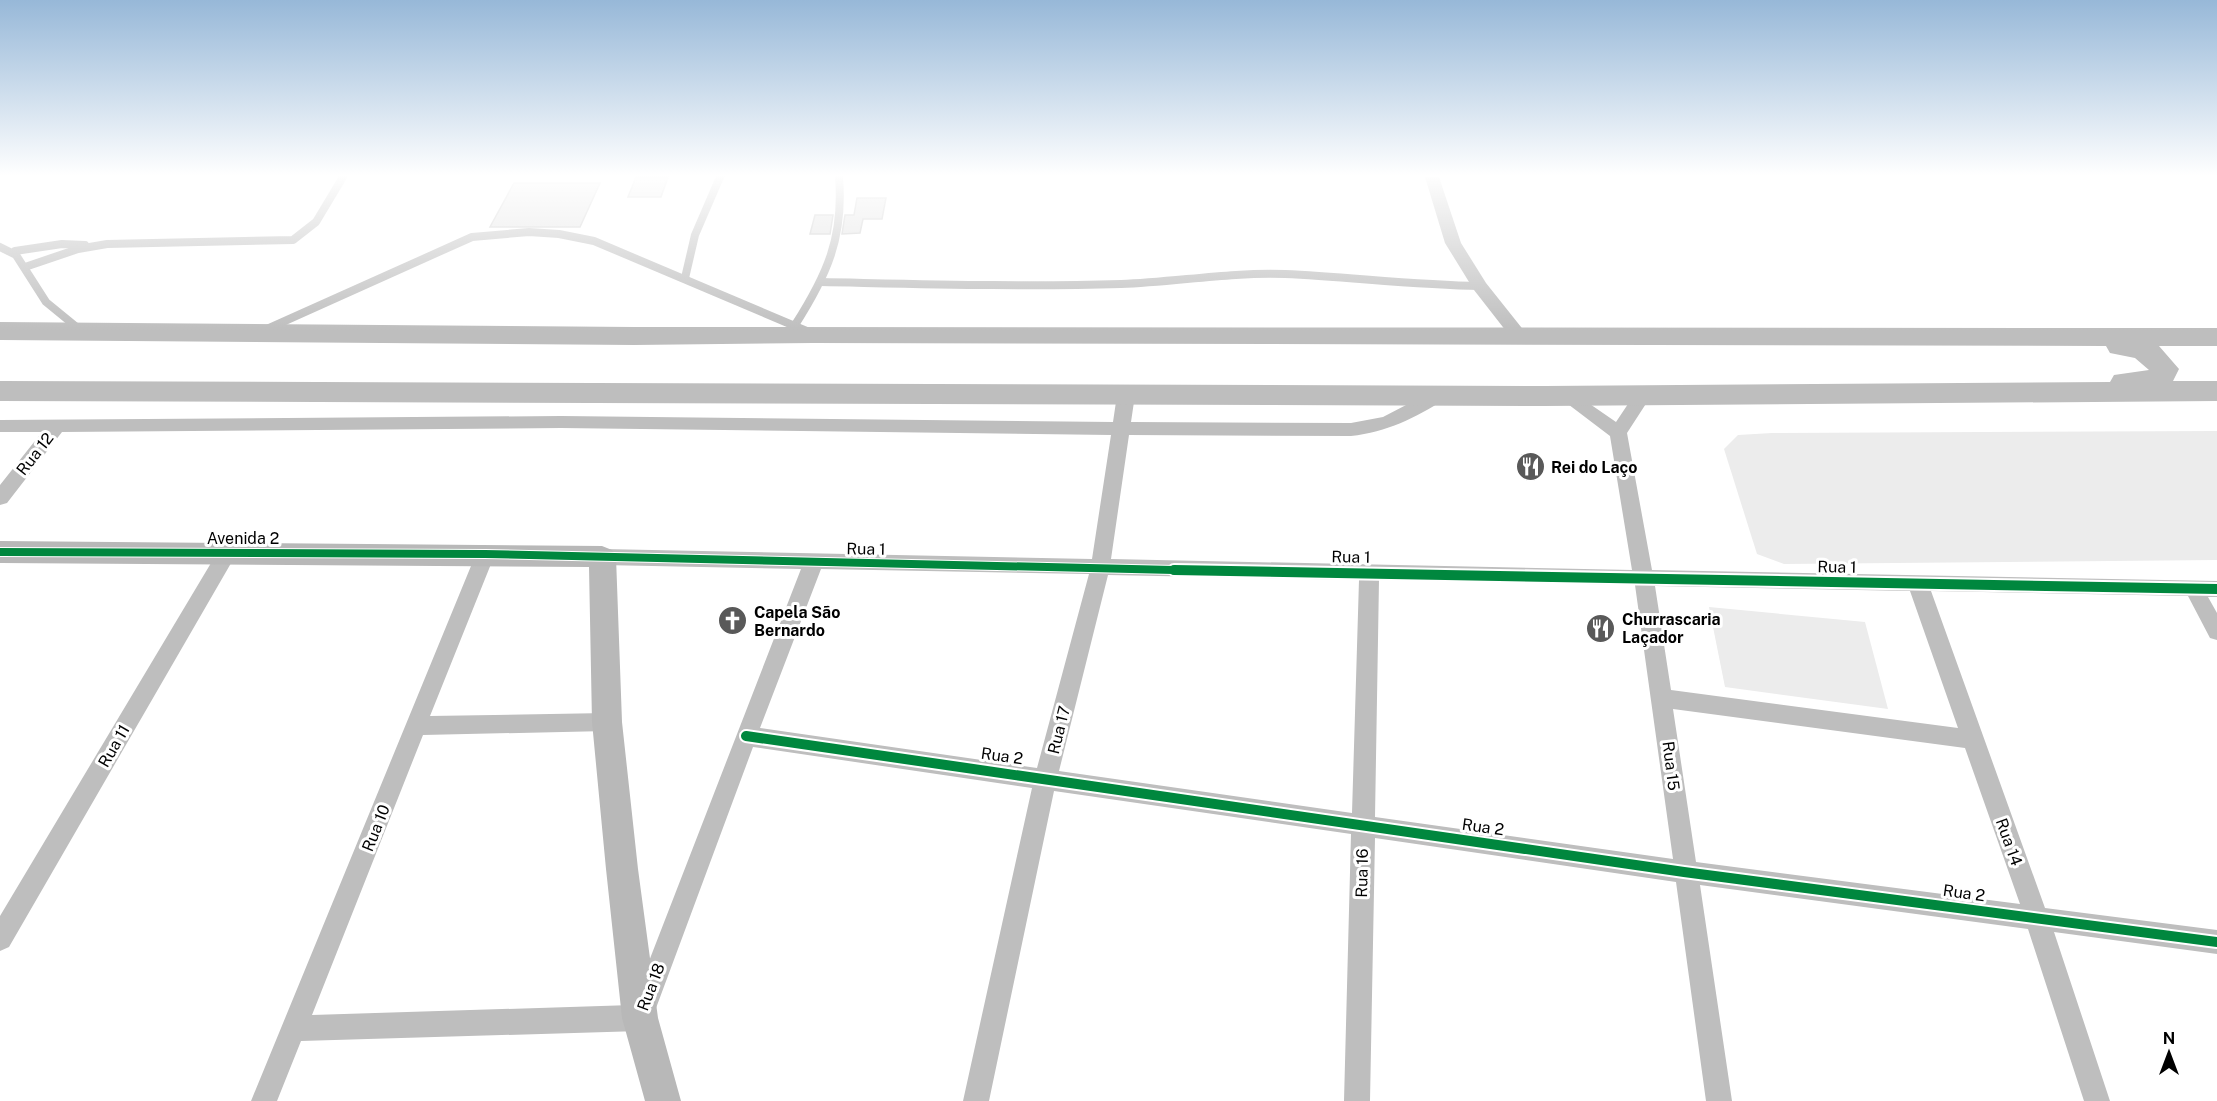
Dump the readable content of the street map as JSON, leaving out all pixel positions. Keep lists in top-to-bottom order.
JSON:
{
  "streets": {
    "street": [
      "Rua 12",
      "Avenida 2",
      "Rua 1",
      "Rua 17",
      "Rua 11",
      "Rua 2",
      "Rua 15",
      "Rua 10",
      "Rua 14",
      "Rua 16",
      "Rua 18"
    ]
  },
  "crossings": [
    ["Avenida 2", "Rua 1"],
    ["Avenida 2", "Rua 11"],
    ["Avenida 2", "Rua 10"],
    ["Rua 1", "Rua 17"],
    ["Rua 1", "Rua 15"],
    ["Rua 1", "Rua 10"],
    ["Rua 1", "Rua 14"],
    ["Rua 1", "Rua 16"],
    ["Rua 1", "Rua 18"],
    ["Rua 17", "Rua 2"],
    ["Rua 2", "Rua 15"],
    ["Rua 2", "Rua 14"],
    ["Rua 2", "Rua 16"],
    ["Rua 2", "Rua 18"]
  ],
  "places": {
    "restaurant": ["Rei do Laço", "Churrascaria Laçador"],
    "church": ["Capela São Bernardo"]
  },
  "north": "top"
}
